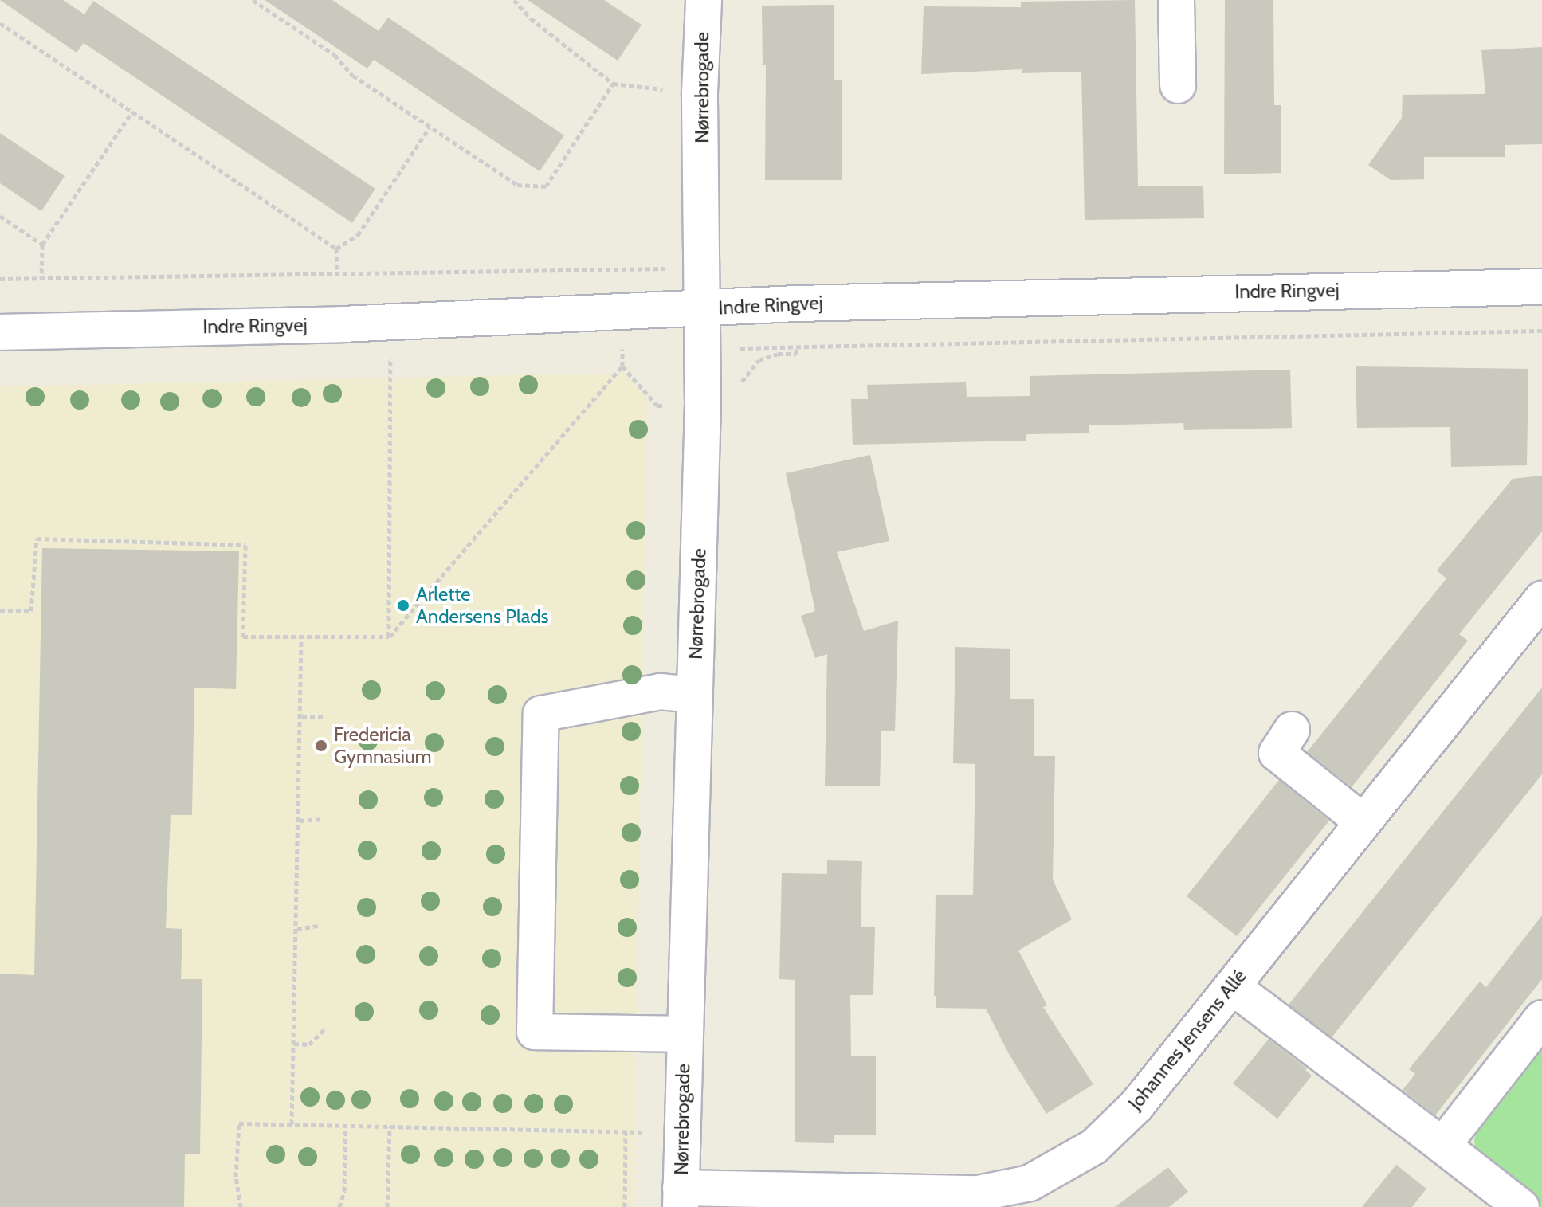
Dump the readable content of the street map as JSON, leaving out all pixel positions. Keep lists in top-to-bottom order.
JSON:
{
  "streets": {
    "street": ["Nørrebrogade", "Indre Ringvej", "Johannes Jensens Allé"]
  },
  "crossings": [
    ["Nørrebrogade", "Indre Ringvej"],
    ["Nørrebrogade", "Johannes Jensens Allé"]
  ],
  "places": ["Arlette Andersens Plads", "Fredericia Gymnasium"]
}
